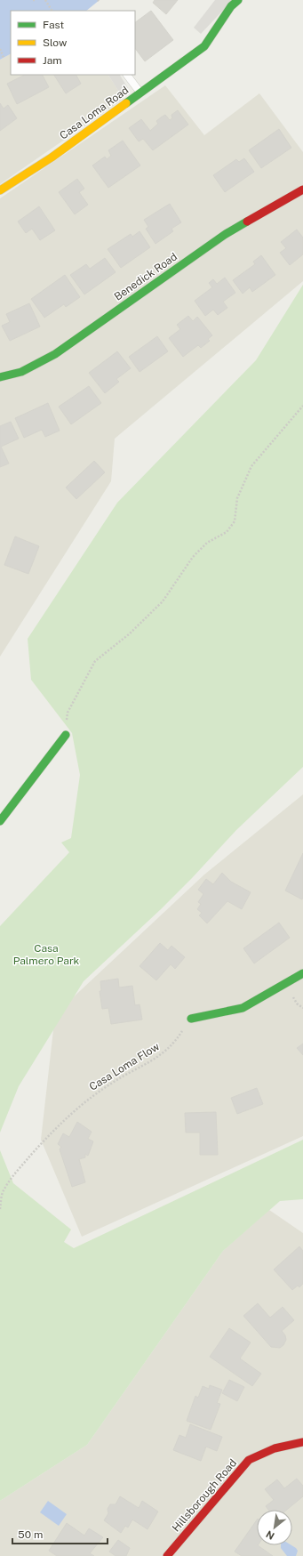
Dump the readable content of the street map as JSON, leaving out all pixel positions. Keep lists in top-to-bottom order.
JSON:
{
  "streets": {
    "street": ["Casa Loma Road", "Benedick Road", "Hillsborough Road"],
    "path": ["Casa Loma Flow"]
  },
  "parks": ["Casa Palmero Park"],
  "legend": ["Fast", "Slow", "Jam"],
  "scale_bar": "50 m",
  "north": "bottom left"
}
